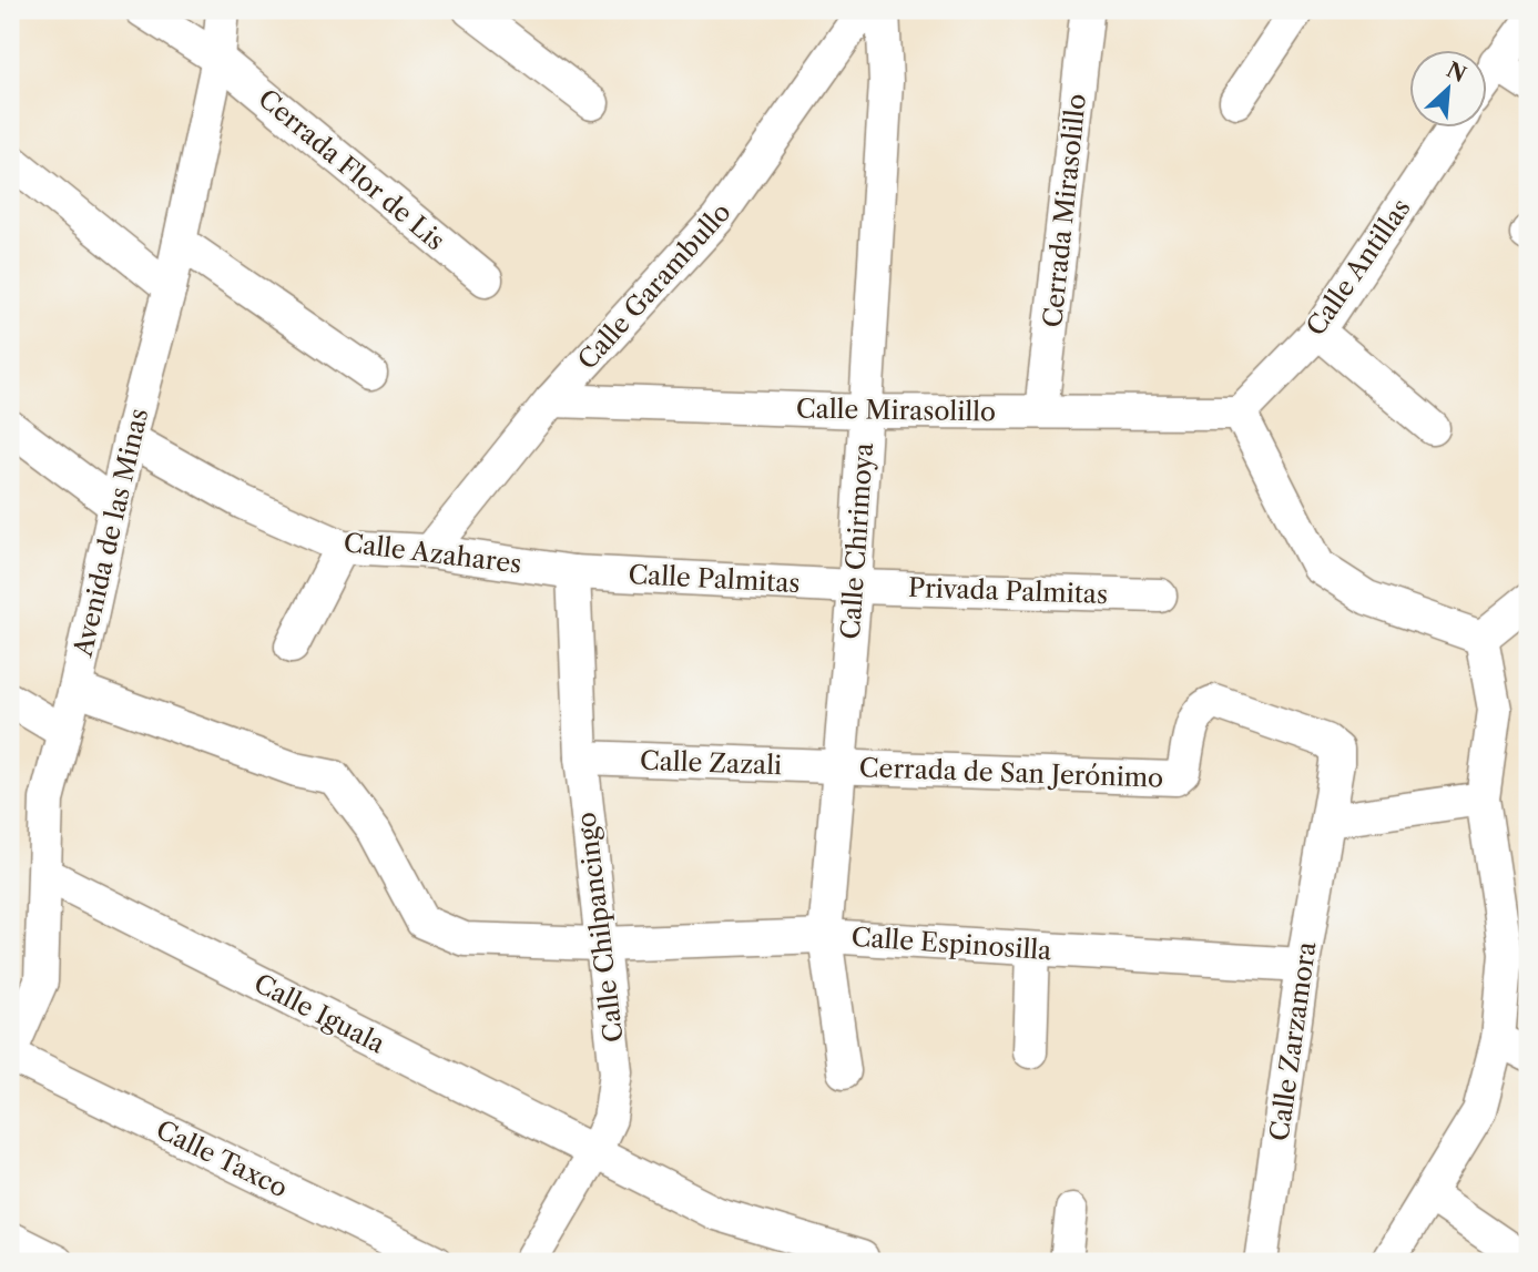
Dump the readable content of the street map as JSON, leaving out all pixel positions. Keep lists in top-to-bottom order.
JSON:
{
  "streets": {
    "street": [
      "Cerrada Flor de Lis",
      "Cerrada Mirasolillo",
      "Calle Antillas",
      "Calle Garambullo",
      "Calle Mirasolillo",
      "Avenida de las Minas",
      "Calle Chirimoya",
      "Calle Azahares",
      "Calle Palmitas",
      "Privada Palmitas",
      "Calle Zazali",
      "Cerrada de San Jerónimo",
      "Calle Chilpancingo",
      "Calle Espinosilla",
      "Calle Iguala",
      "Calle Zarzamora",
      "Calle Taxco"
    ]
  },
  "crossings": [
    ["Cerrada Flor de Lis", "Avenida de las Minas"],
    ["Cerrada Mirasolillo", "Calle Mirasolillo"],
    ["Calle Antillas", "Calle Mirasolillo"],
    ["Calle Garambullo", "Calle Mirasolillo"],
    ["Calle Garambullo", "Calle Azahares"],
    ["Calle Mirasolillo", "Calle Chirimoya"],
    ["Avenida de las Minas", "Calle Azahares"],
    ["Avenida de las Minas", "Calle Espinosilla"],
    ["Avenida de las Minas", "Calle Iguala"],
    ["Avenida de las Minas", "Calle Taxco"],
    ["Calle Chirimoya", "Calle Palmitas"],
    ["Calle Chirimoya", "Privada Palmitas"],
    ["Calle Chirimoya", "Calle Zazali"],
    ["Calle Chirimoya", "Cerrada de San Jerónimo"],
    ["Calle Chirimoya", "Calle Espinosilla"],
    ["Calle Azahares", "Calle Palmitas"],
    ["Calle Azahares", "Calle Chilpancingo"],
    ["Calle Palmitas", "Privada Palmitas"],
    ["Calle Palmitas", "Calle Chilpancingo"],
    ["Calle Zazali", "Cerrada de San Jerónimo"],
    ["Calle Zazali", "Calle Chilpancingo"],
    ["Cerrada de San Jerónimo", "Calle Zarzamora"],
    ["Calle Chilpancingo", "Calle Espinosilla"],
    ["Calle Chilpancingo", "Calle Iguala"],
    ["Calle Espinosilla", "Calle Zarzamora"]
  ],
  "north": "top right"
}
